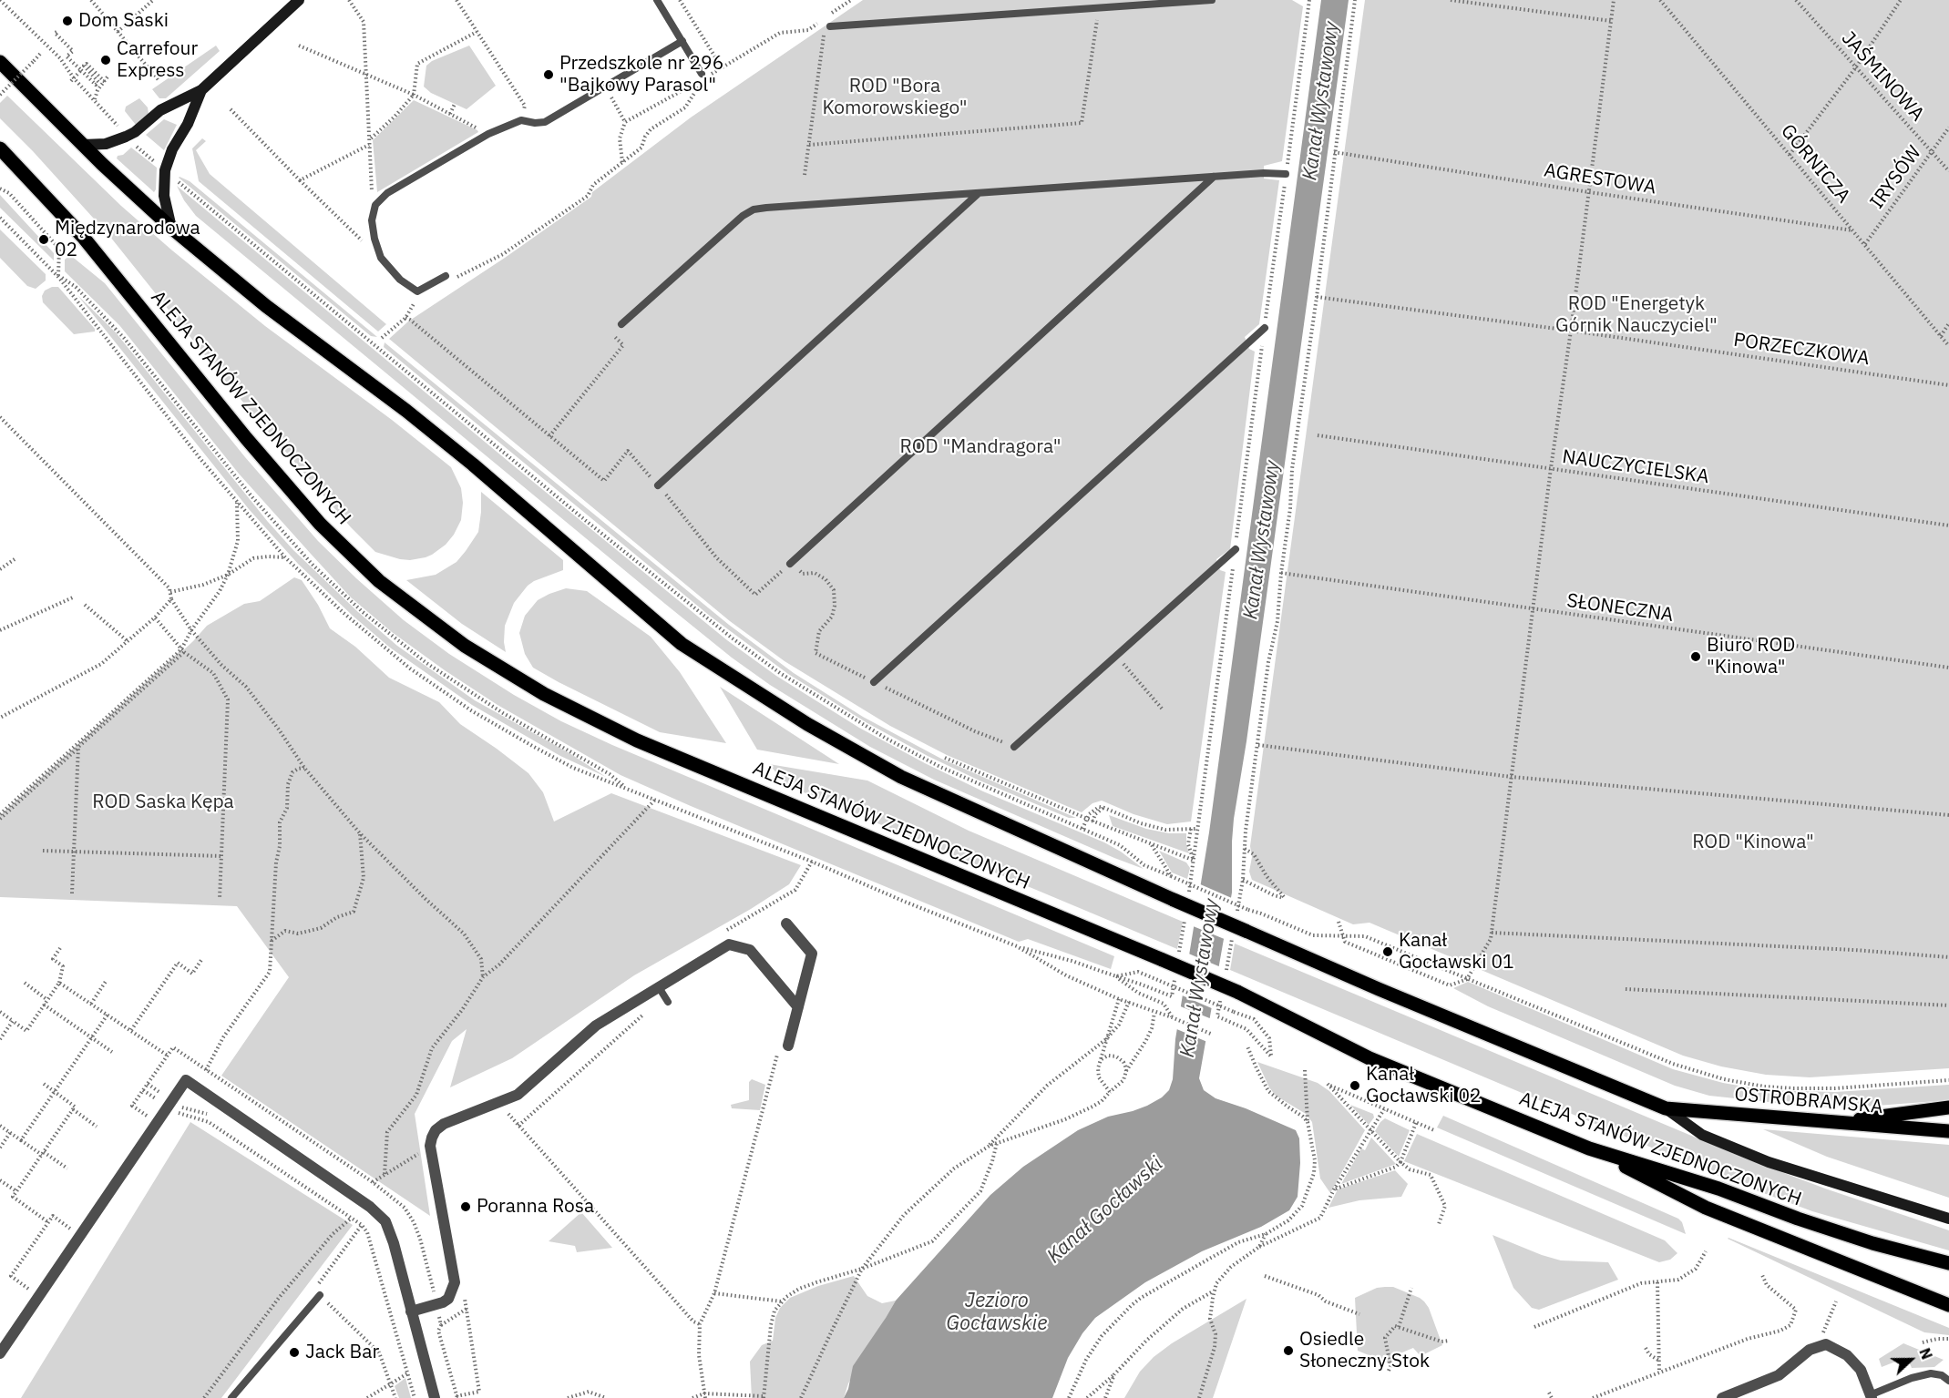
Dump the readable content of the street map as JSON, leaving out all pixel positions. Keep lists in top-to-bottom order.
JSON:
{
  "streets": {
    "main road": ["ALEJA STANÓW ZJEDNOCZONYCH", "OSTROBRAMSKA"],
    "path": [
      "JAŚMINOWA",
      "GÓRNICZA",
      "IRYSÓW",
      "AGRESTOWA",
      "PORZECZKOWA",
      "NAUCZYCIELSKA",
      "SŁONECZNA"
    ]
  },
  "crossings": [
    ["JAŚMINOWA", "IRYSÓW"],
    ["GÓRNICZA", "IRYSÓW"],
    ["GÓRNICZA", "AGRESTOWA"],
    ["ALEJA STANÓW ZJEDNOCZONYCH", "OSTROBRAMSKA"]
  ],
  "water": ["Kanał Wystawowy", "Kanał Gocławski", "Jezioro Gocławskie"],
  "parks": [
    "ROD \"Bora Komorowskiego\"",
    "ROD \"Energetyk Górnik Nauczyciel\"",
    "ROD \"Mandragora\"",
    "ROD Saska Kępa",
    "ROD \"Kinowa\""
  ],
  "places": [
    "Dom Saski",
    "Carrefour Express",
    "Przedszkole nr 296 \"Bajkowy Parasol\"",
    "Międzynarodowa 02",
    "Biuro ROD \"Kinowa\"",
    "Kanał Gocławski 01",
    "Kanał Gocławski 02",
    "Poranna Rosa",
    "Osiedle Słoneczny Stok",
    "Jack Bar"
  ],
  "north": "right"
}
